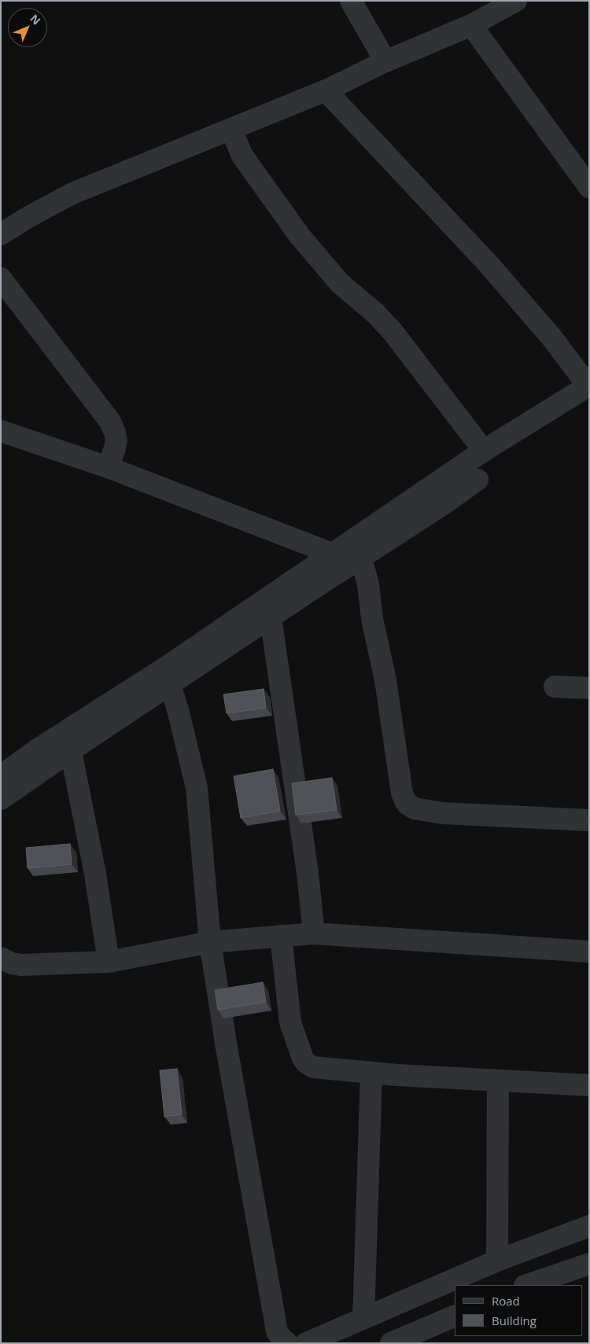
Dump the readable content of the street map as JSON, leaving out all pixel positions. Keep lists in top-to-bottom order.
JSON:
{
  "legend": ["Road", "Building"],
  "north": "top right"
}
